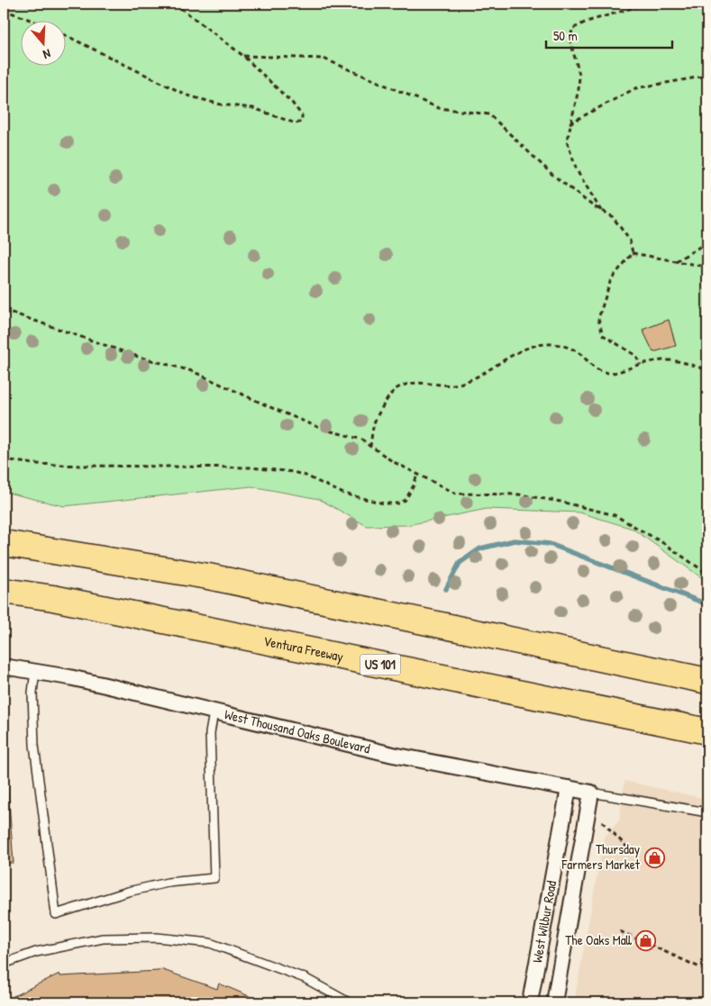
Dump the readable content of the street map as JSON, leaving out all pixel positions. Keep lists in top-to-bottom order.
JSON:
{
  "streets": {
    "highway": ["Ventura Freeway", "US 101"],
    "street": ["West Thousand Oaks Boulevard", "West Wilbur Road"]
  },
  "crossings": [
    ["West Thousand Oaks Boulevard", "West Wilbur Road"]
  ],
  "places": {
    "shop": ["Thursday Farmers Market", "The Oaks Mall"]
  },
  "scale_bar": "50 m",
  "north": "bottom"
}
